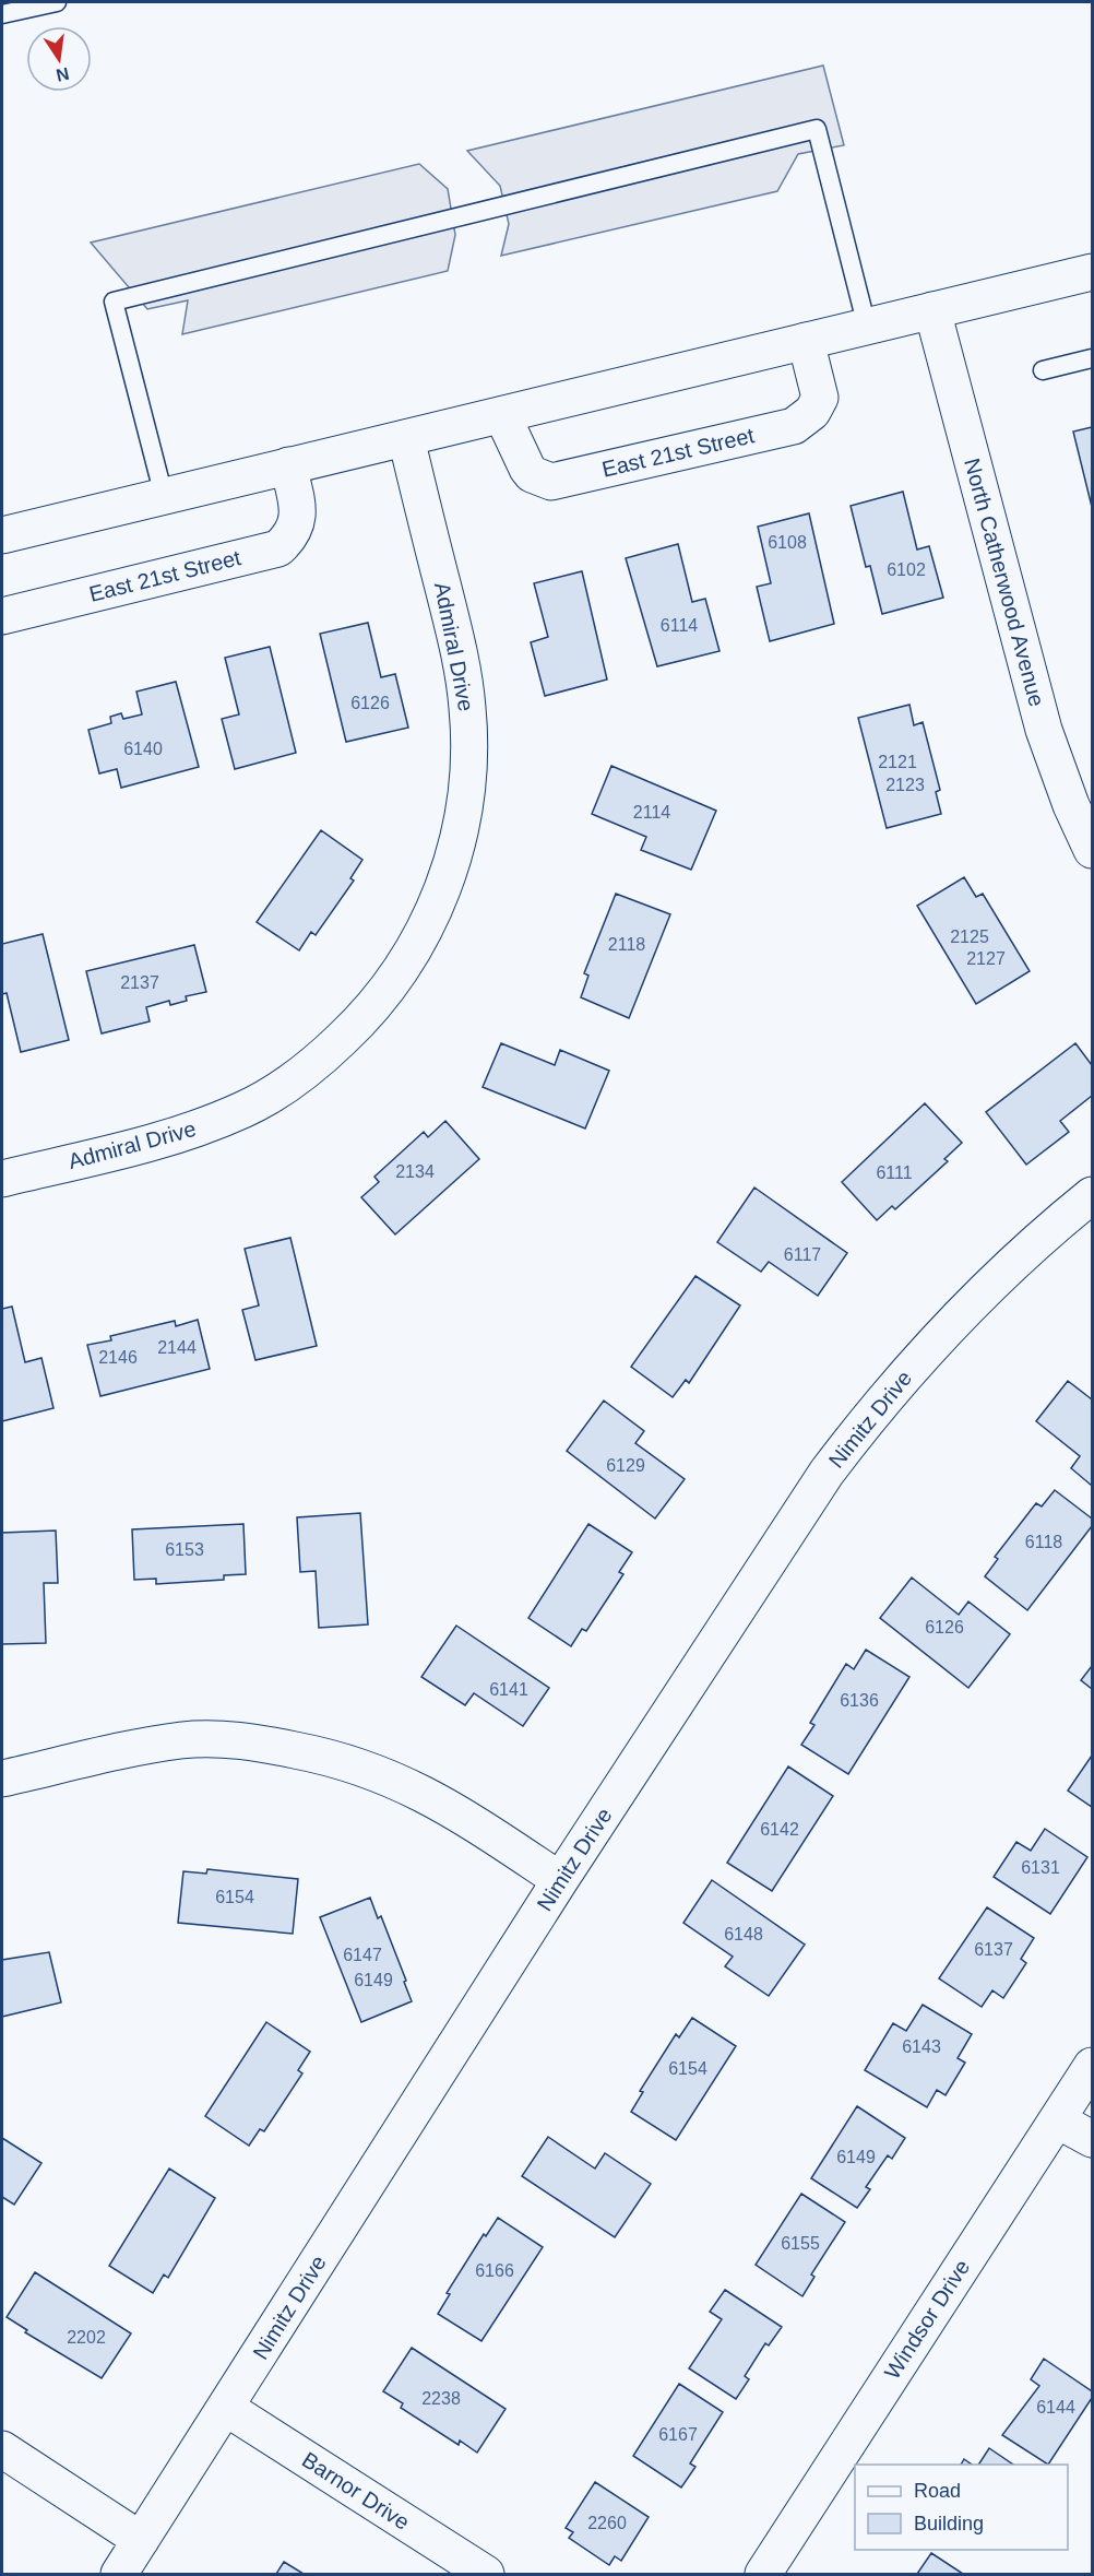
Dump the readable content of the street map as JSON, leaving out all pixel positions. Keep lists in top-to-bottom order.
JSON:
{
  "streets": {
    "street": [
      "East 21st Street",
      "North Catherwood Avenue",
      "Admiral Drive",
      "Nimitz Drive",
      "Windsor Drive",
      "Barnor Drive"
    ]
  },
  "crossings": [
    ["Nimitz Drive", "Barnor Drive"]
  ],
  "house_numbers": [
    "6108",
    "6102",
    "6114",
    "6126",
    "6140",
    "2121",
    "2123",
    "2114",
    "2125",
    "2118",
    "2127",
    "2137",
    "2134",
    "6111",
    "6117",
    "2144",
    "2146",
    "6129",
    "6118",
    "6153",
    "6126",
    "6141",
    "6136",
    "6142",
    "6131",
    "6154",
    "6148",
    "6137",
    "6147",
    "6149",
    "6143",
    "6154",
    "6149",
    "6155",
    "6166",
    "2202",
    "2238",
    "6144",
    "6167",
    "2260"
  ],
  "legend": ["Road", "Building"],
  "north": "bottom"
}
